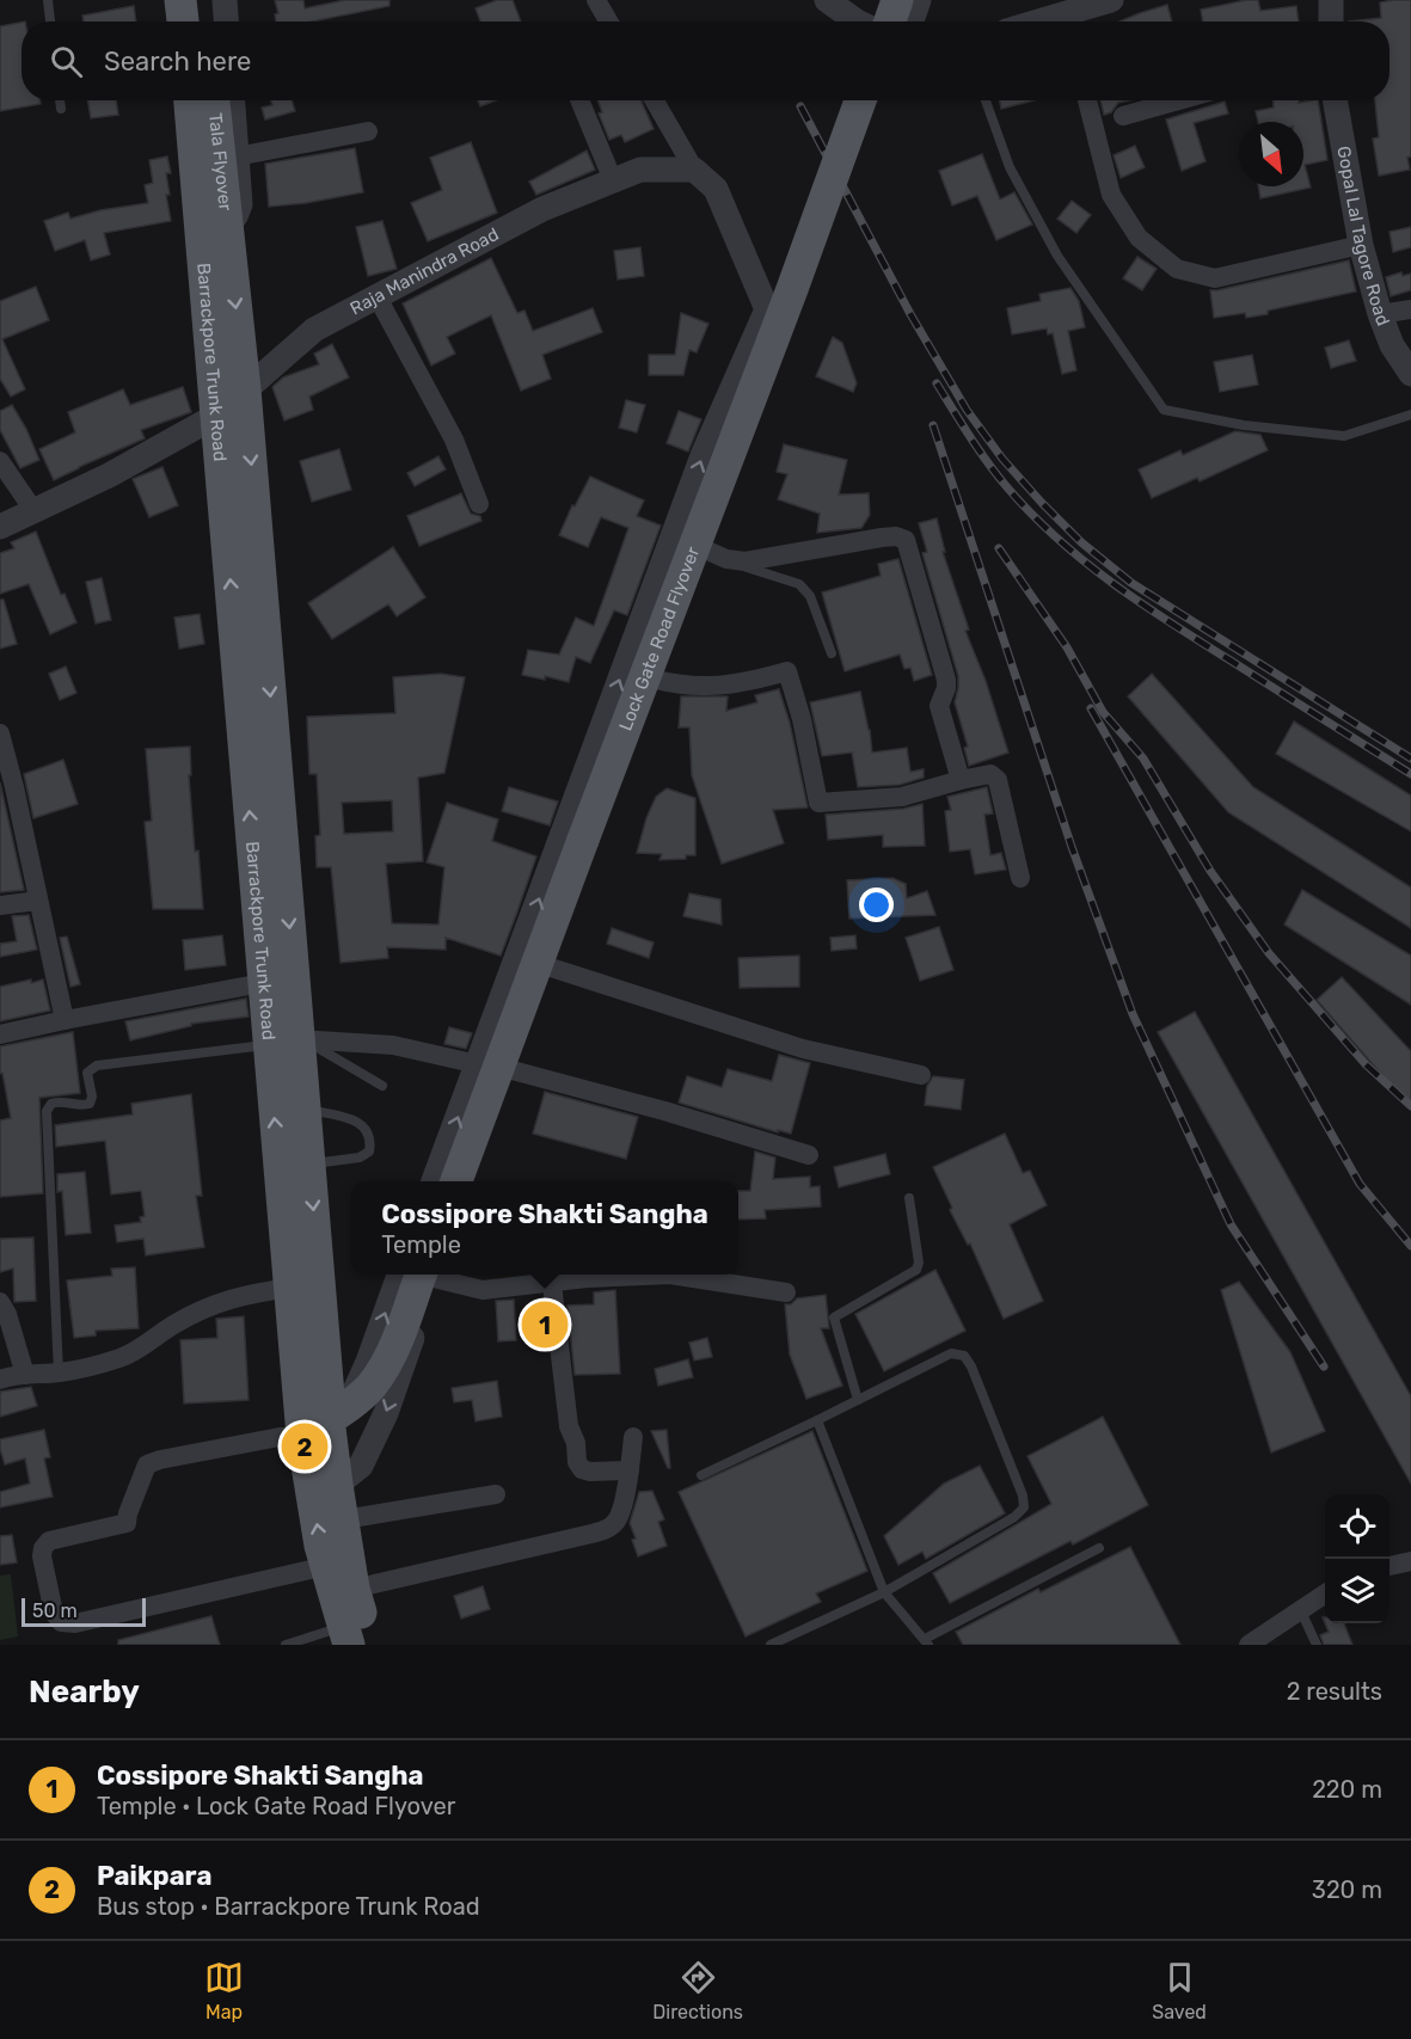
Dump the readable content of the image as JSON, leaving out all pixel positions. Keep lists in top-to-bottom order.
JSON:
{
  "streets": {
    "main road": ["Tala Flyover", "Barrackpore Trunk Road", "Lock Gate Road Flyover"],
    "street": ["Gopal Lal Tagore Road", "Raja Manindra Road"]
  },
  "crossings": [
    ["Tala Flyover", "Barrackpore Trunk Road"],
    ["Raja Manindra Road", "Barrackpore Trunk Road"]
  ],
  "scale_bar": "50 m",
  "north": "bottom right",
  "page": {
    "search": "Search here",
    "popup": ["Cossipore Shakti Sangha", "Temple"],
    "pins": ["1", "2"],
    "scale": "50 m",
    "heading": ["Nearby", "2 results"],
    "list": [
      {
        "mark": "1",
        "name": "Cossipore Shakti Sangha",
        "note": "Temple · Lock Gate Road Flyover",
        "value": "220 m"
      },
      {
        "mark": "2",
        "name": "Paikpara",
        "note": "Bus stop · Barrackpore Trunk Road",
        "value": "320 m"
      }
    ],
    "nav": ["Map", "Directions", "Saved"]
  }
}
